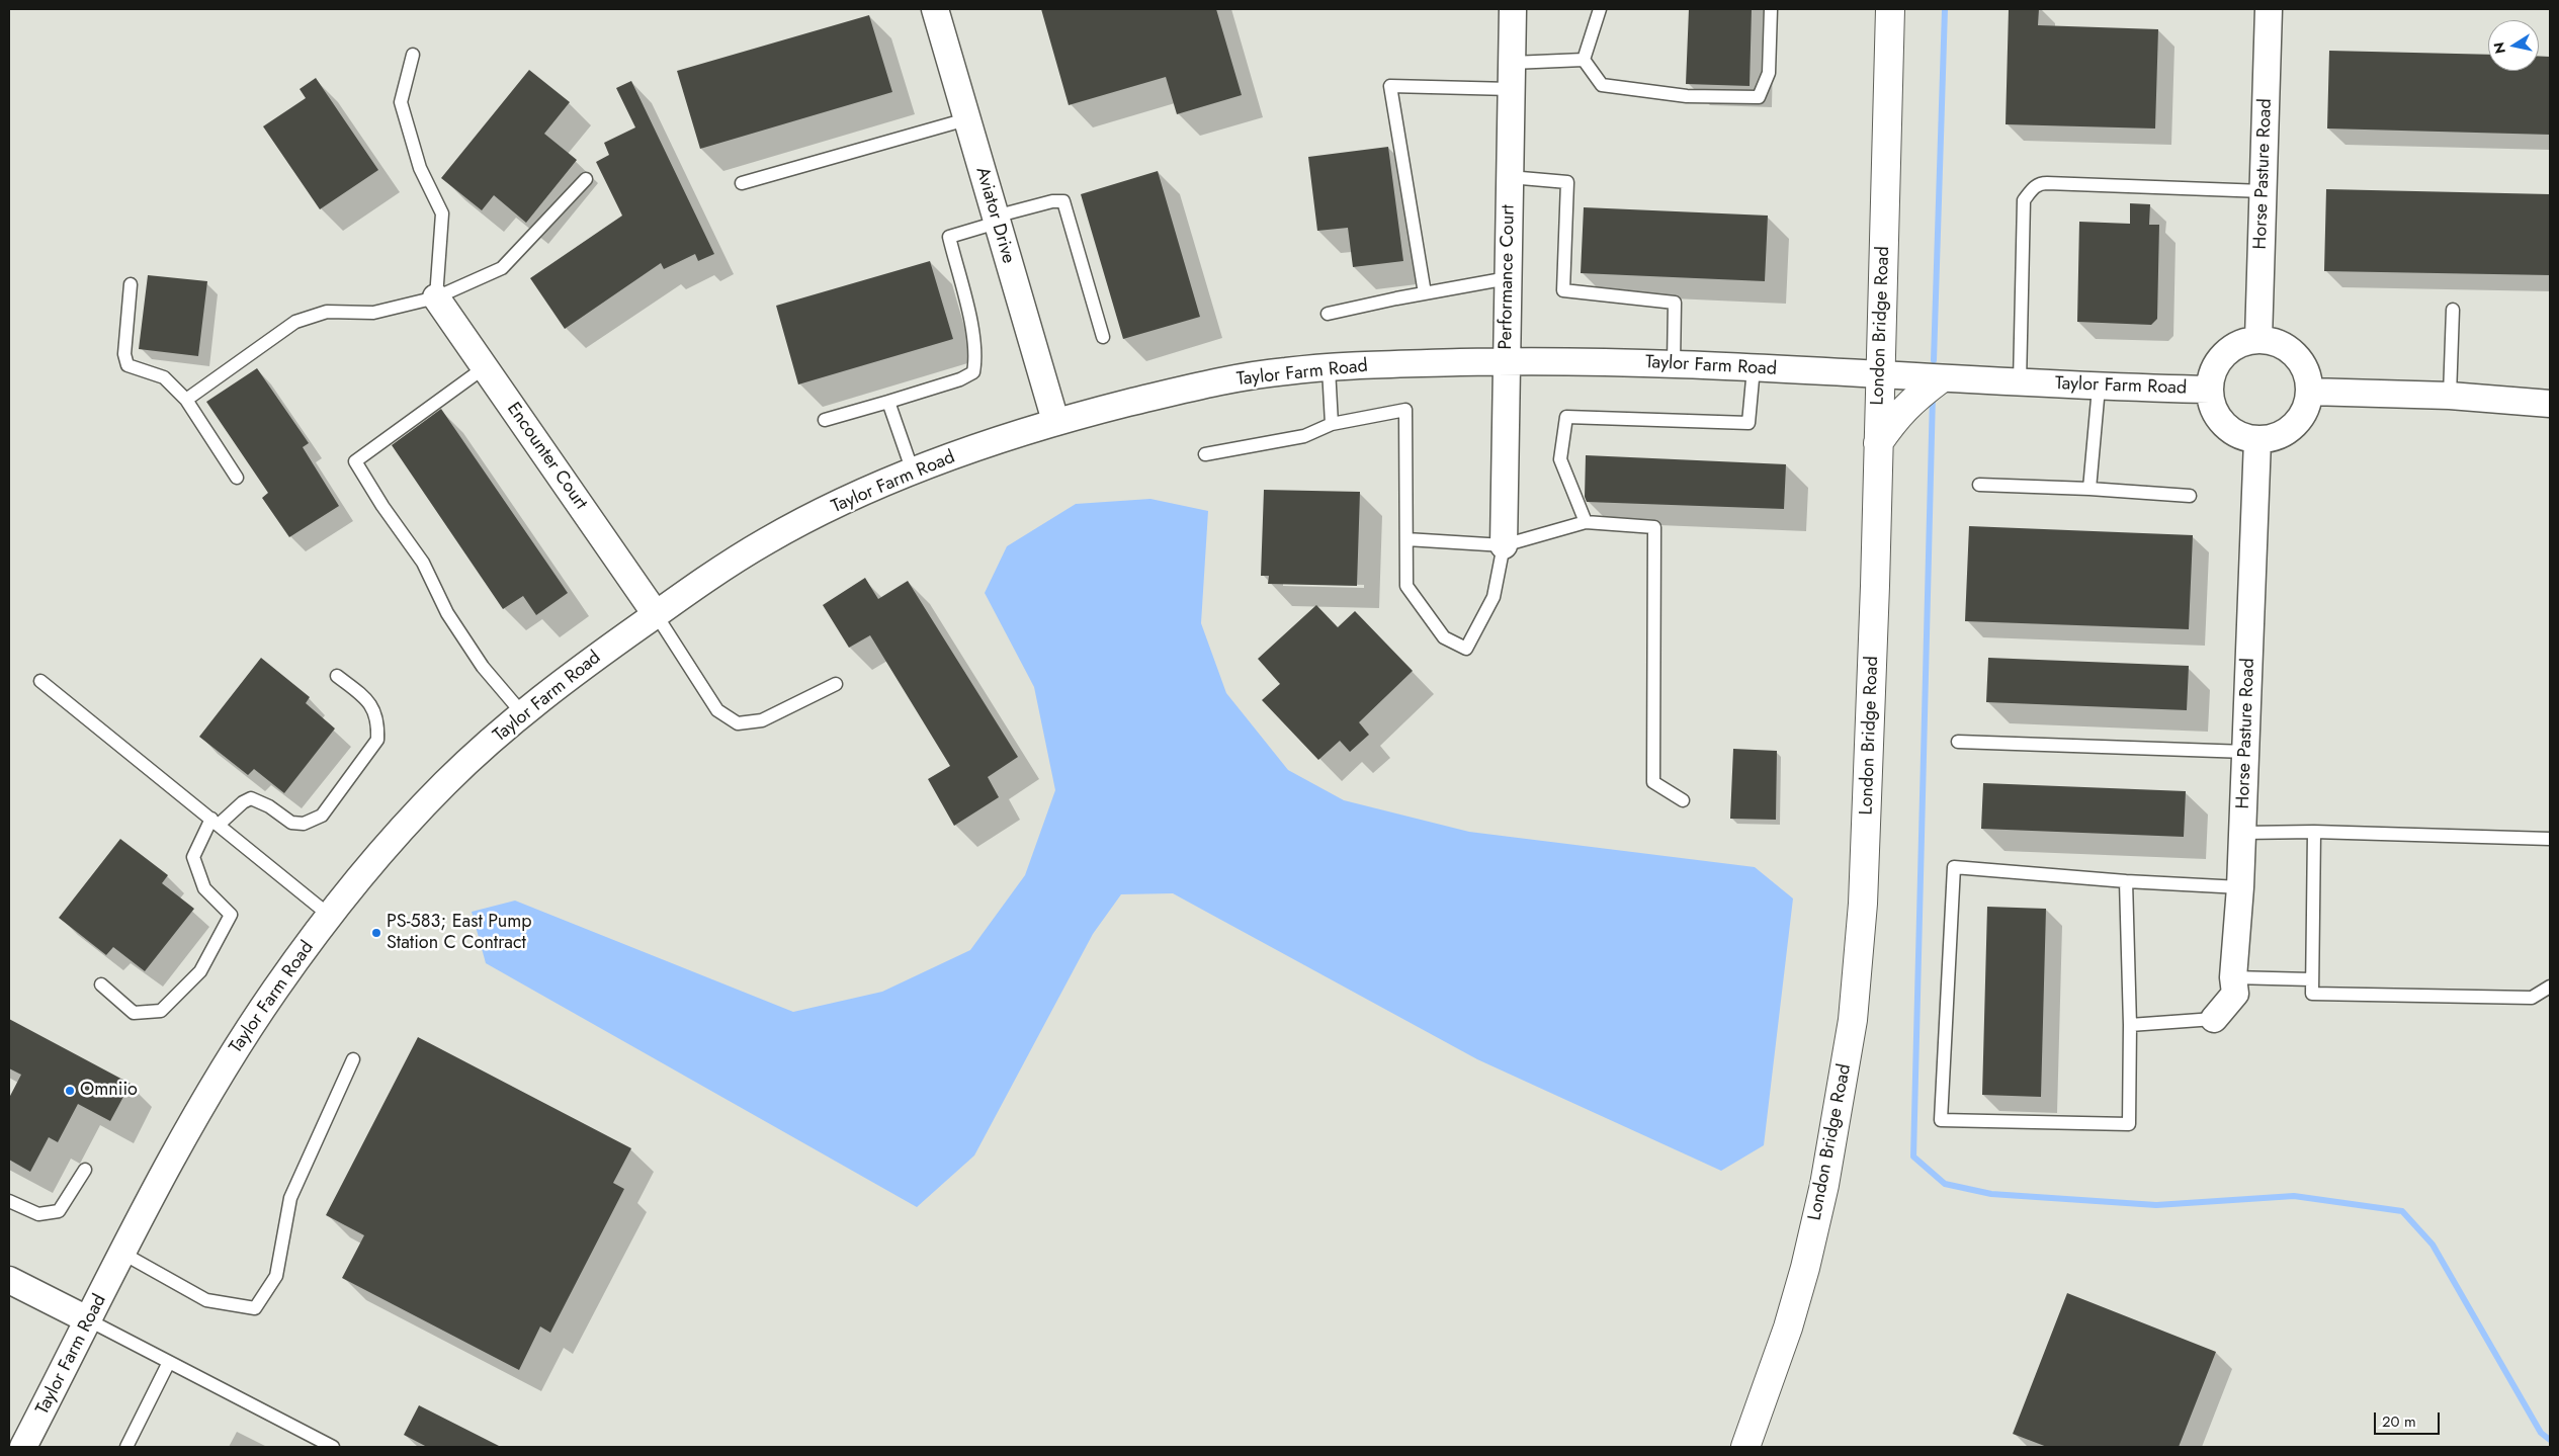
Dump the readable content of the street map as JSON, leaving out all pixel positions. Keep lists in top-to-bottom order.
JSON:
{
  "streets": {
    "street": [
      "Horse Pasture Road",
      "Aviator Drive",
      "Performance Court",
      "London Bridge Road",
      "Taylor Farm Road",
      "Encounter Court"
    ]
  },
  "crossings": [
    ["Horse Pasture Road", "Taylor Farm Road"],
    ["Aviator Drive", "Taylor Farm Road"],
    ["Performance Court", "Taylor Farm Road"],
    ["London Bridge Road", "Taylor Farm Road"],
    ["Taylor Farm Road", "Encounter Court"]
  ],
  "places": ["PS-583; East Pump Station C Contract", "Omniio"],
  "scale_bar": "20 m",
  "north": "left"
}
